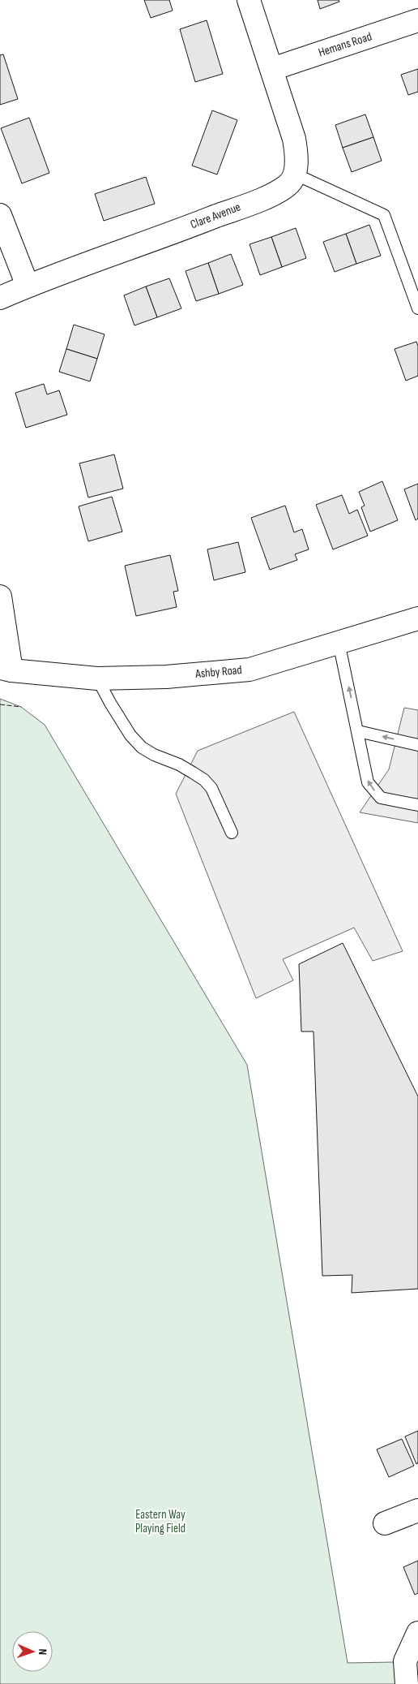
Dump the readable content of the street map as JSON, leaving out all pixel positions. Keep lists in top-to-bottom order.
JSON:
{
  "streets": {
    "street": ["Hemans Road", "Clare Avenue", "Ashby Road"]
  },
  "parks": ["Eastern Way Playing Field"],
  "north": "right"
}
